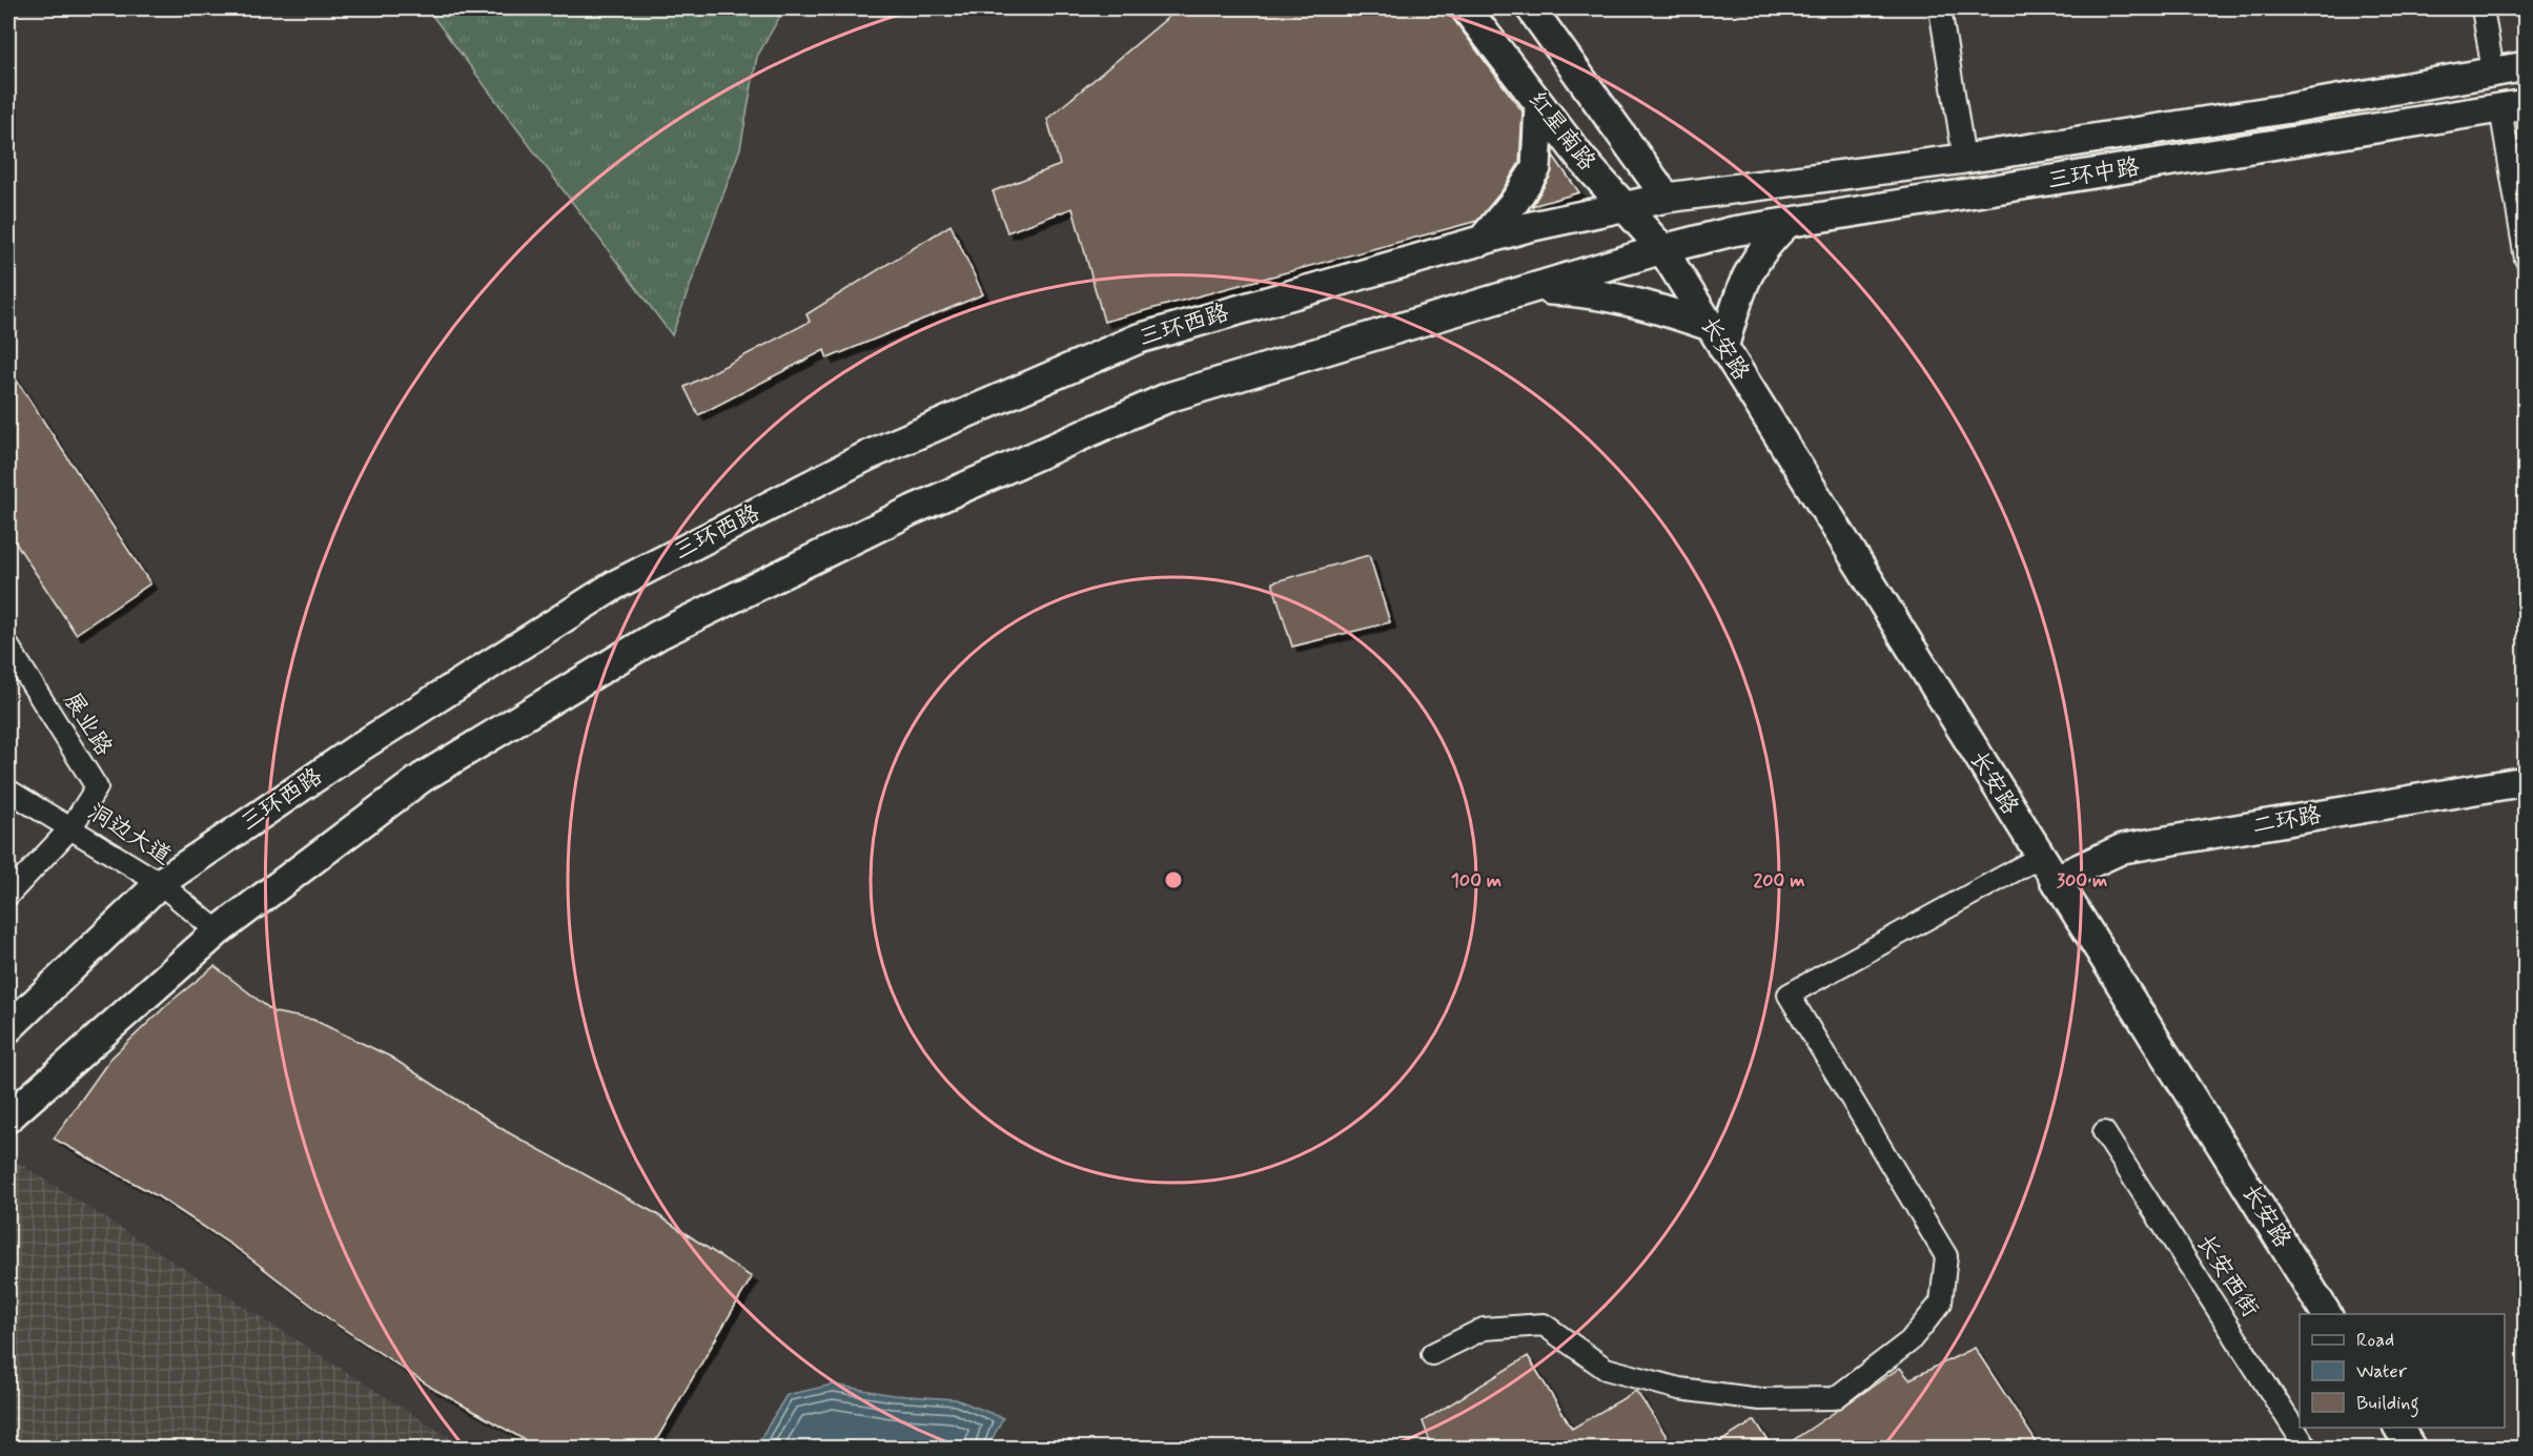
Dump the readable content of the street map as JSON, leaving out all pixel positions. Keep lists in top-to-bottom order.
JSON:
{
  "streets": {
    "main road": [
      "红星南路",
      "三环中路",
      "三环西路",
      "长安路",
      "二环路"
    ],
    "street": ["展业路", "洞边大道", "长安西街"]
  },
  "crossings": [
    ["红星南路", "三环中路"],
    ["红星南路", "三环西路"],
    ["红星南路", "长安路"],
    ["三环中路", "三环西路"],
    ["三环中路", "长安路"],
    ["三环中路", "洞边大道"],
    ["三环西路", "洞边大道"],
    ["长安路", "二环路"],
    ["展业路", "洞边大道"]
  ],
  "legend": ["Road", "Water", "Building"],
  "rings": ["100 m", "200 m", "300 m"]
}
